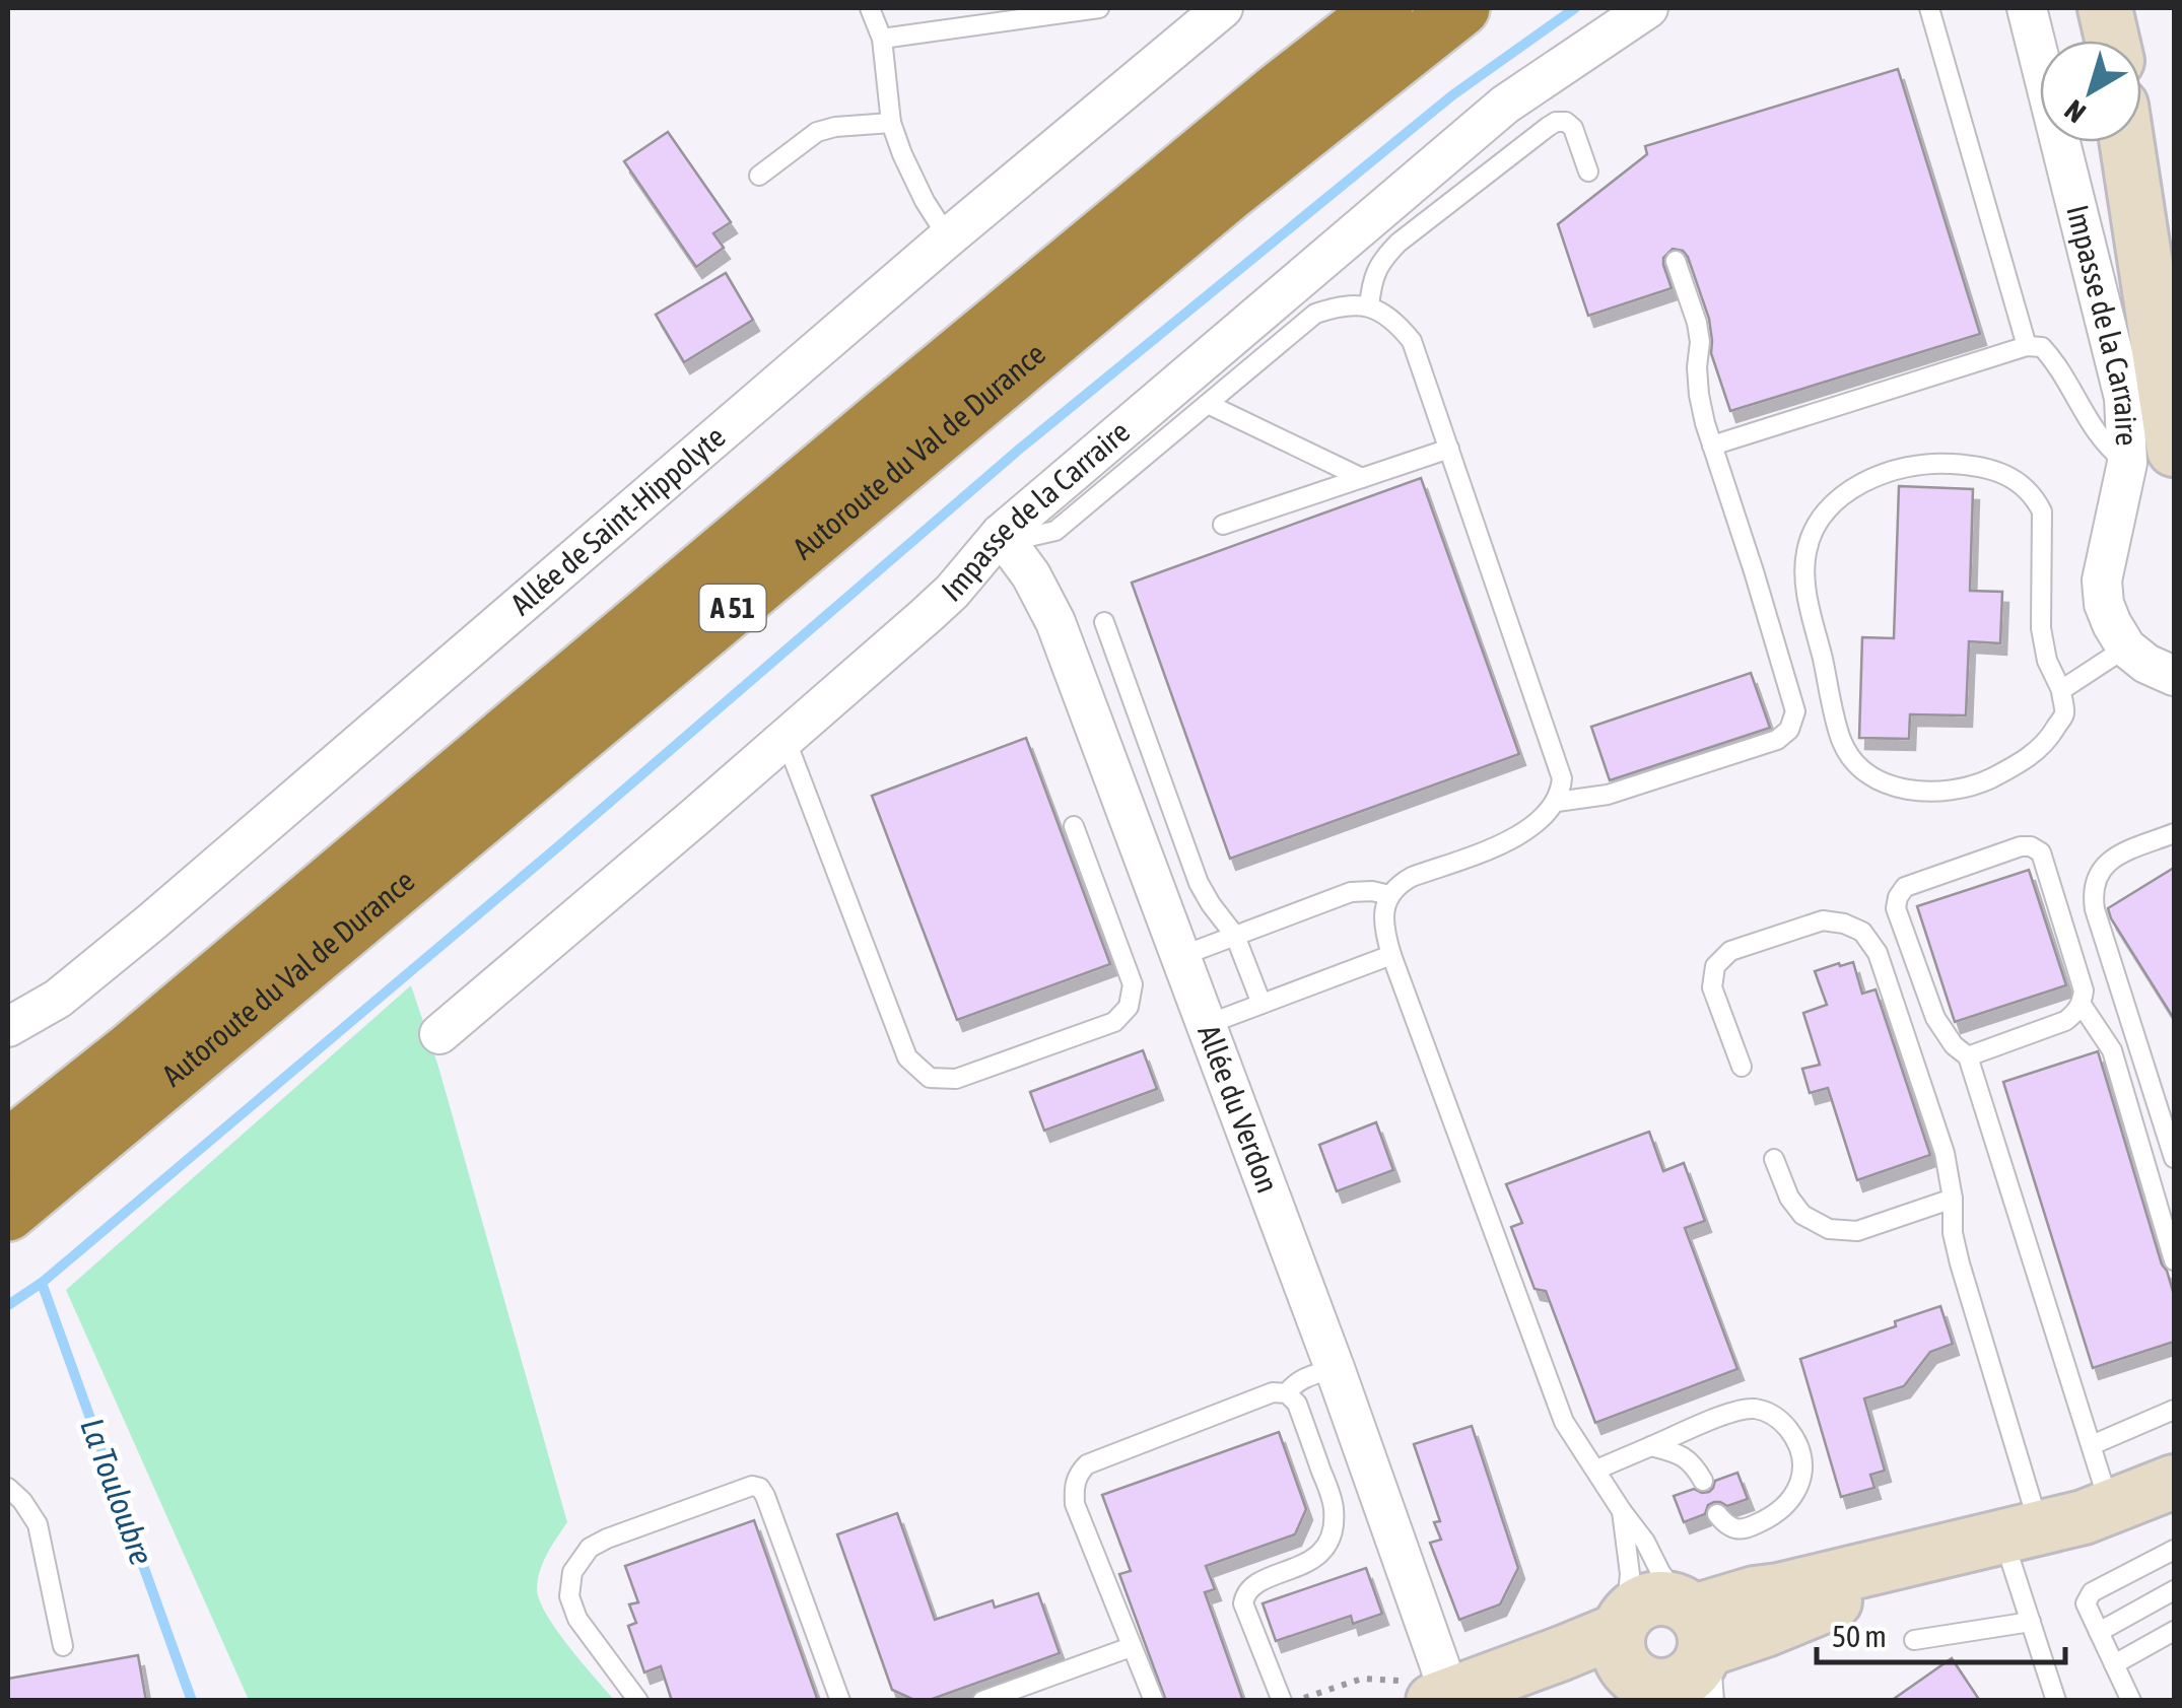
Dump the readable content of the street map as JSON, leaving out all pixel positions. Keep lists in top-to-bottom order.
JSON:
{
  "streets": {
    "highway": ["Autoroute du Val de Durance", "A 51"],
    "street": ["Impasse de la Carraire", "Allée de Saint-Hippolyte", "Allée du Verdon"]
  },
  "crossings": [
    ["Impasse de la Carraire", "Allée du Verdon"]
  ],
  "water": ["La Touloubre"],
  "scale_bar": "50 m",
  "north": "bottom left"
}
